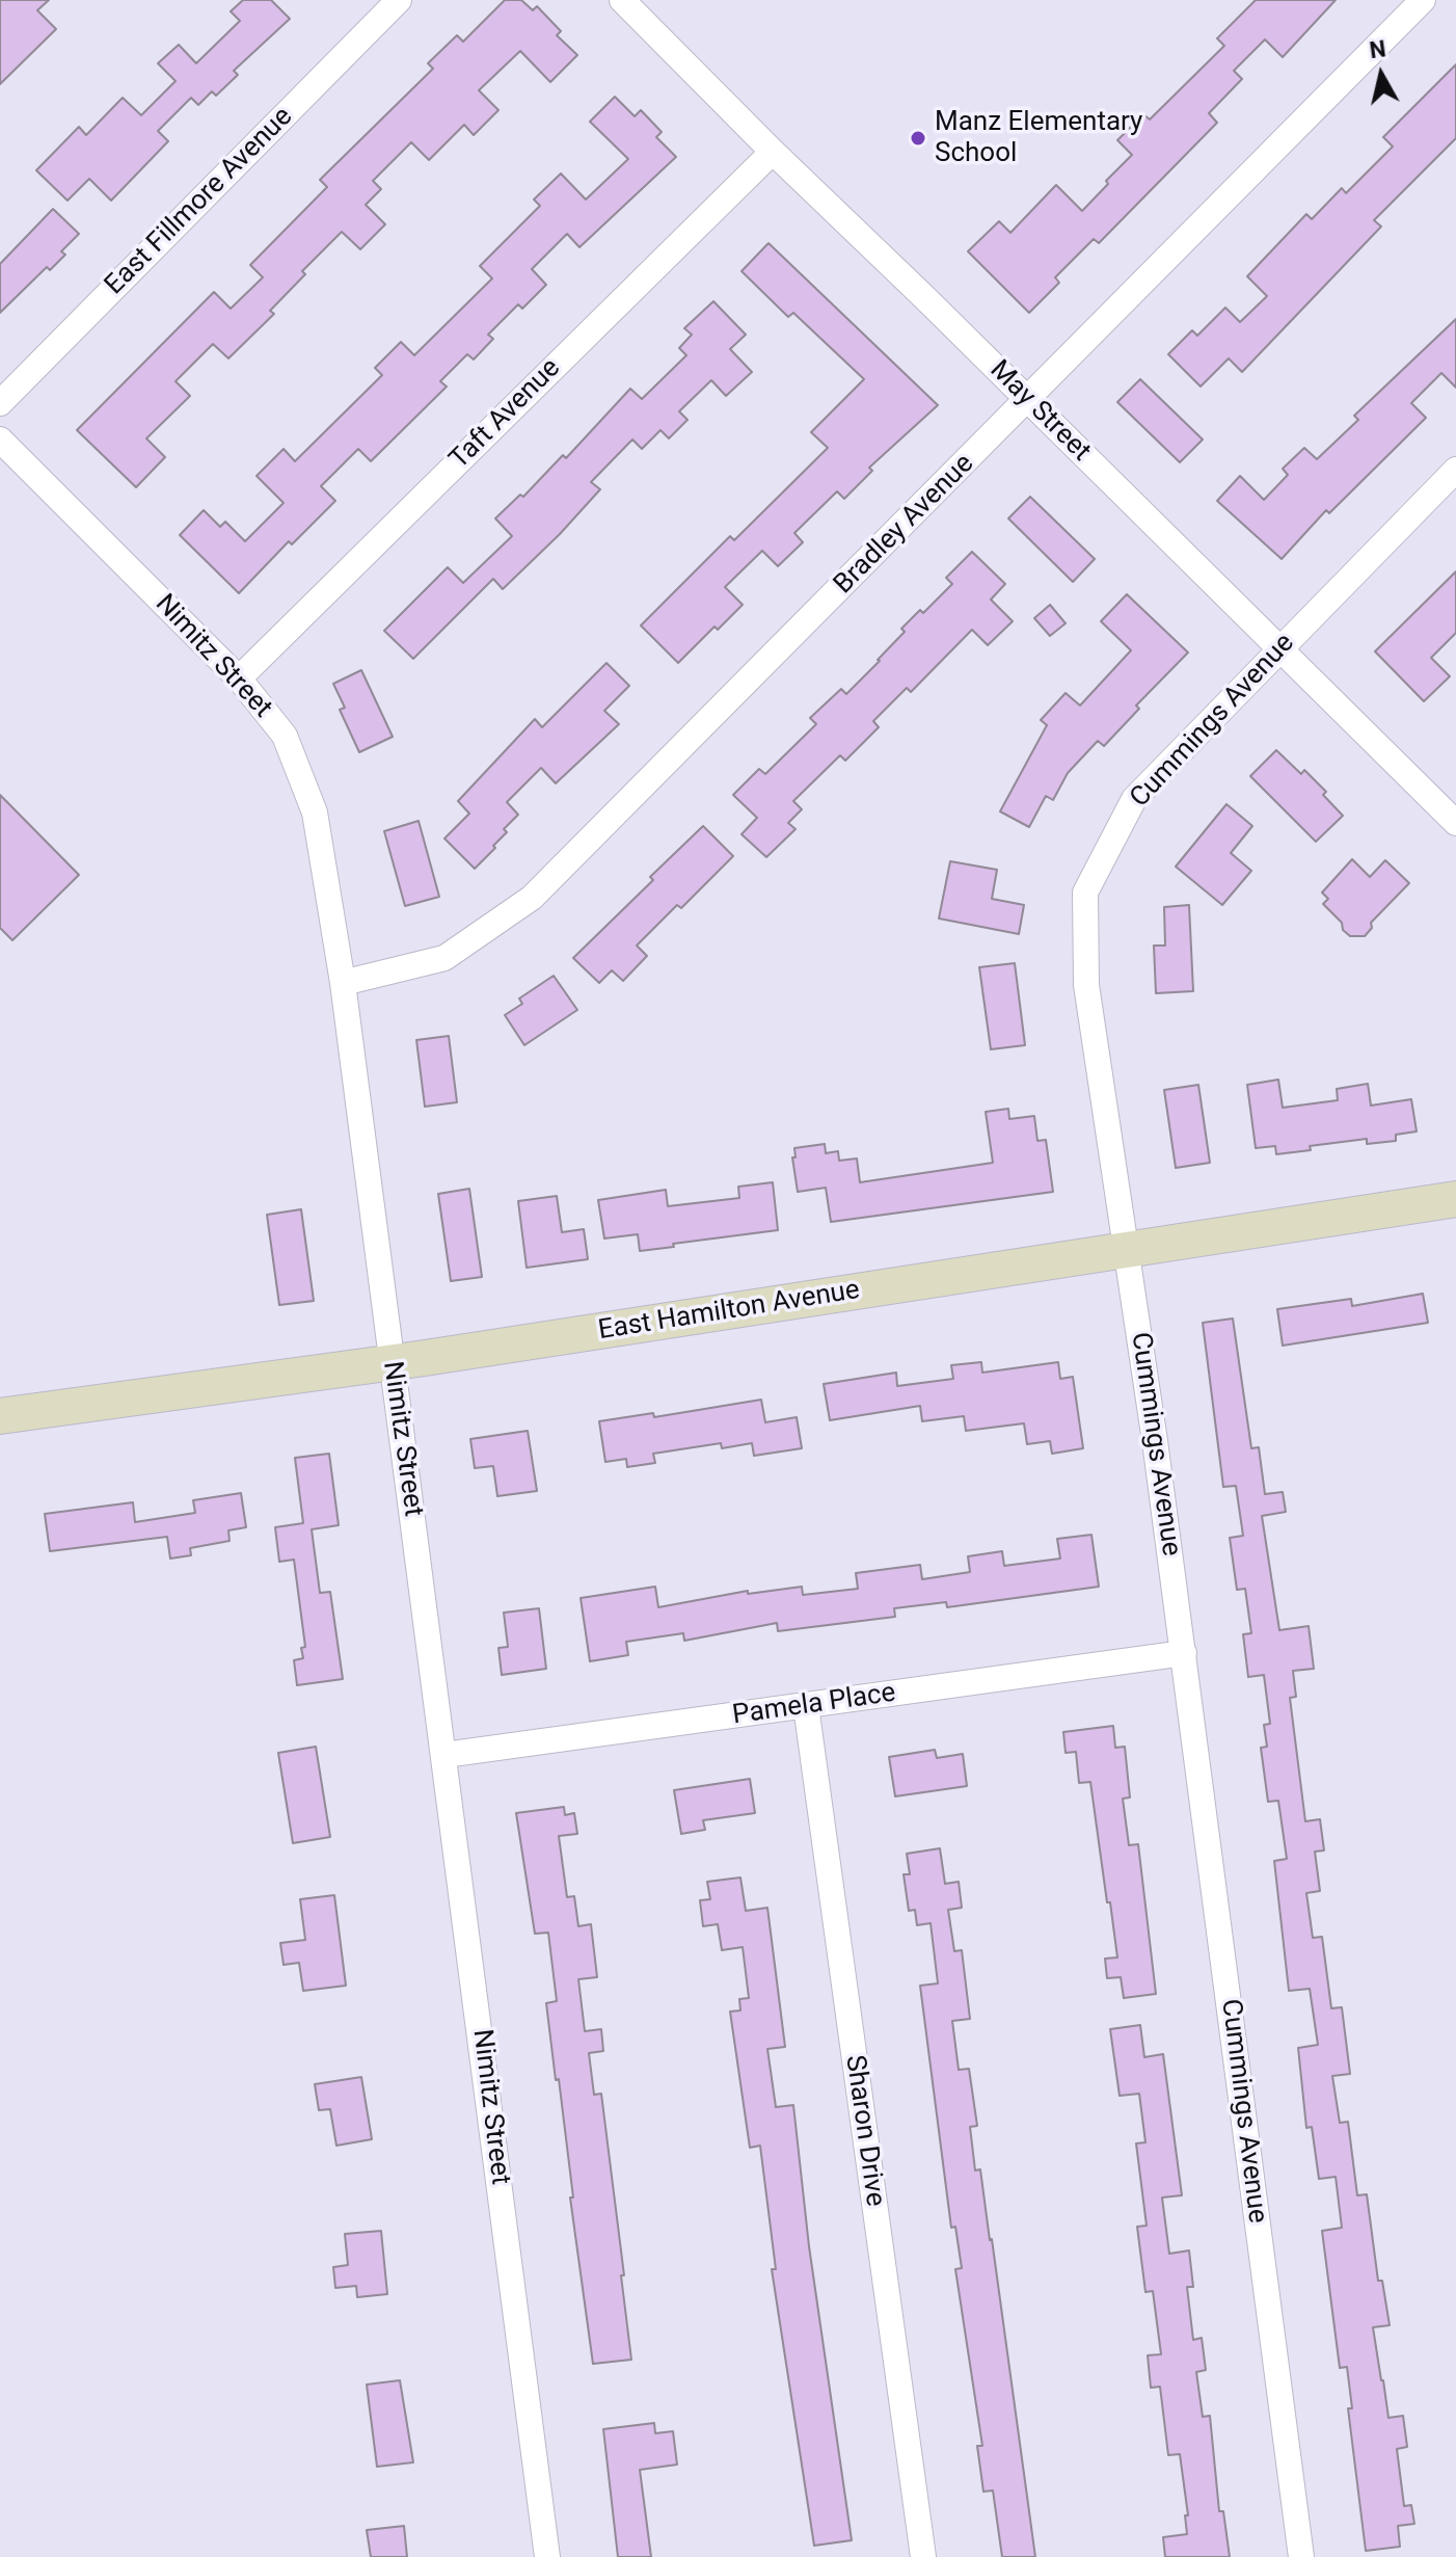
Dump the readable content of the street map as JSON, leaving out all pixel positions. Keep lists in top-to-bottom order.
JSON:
{
  "streets": {
    "street": [
      "East Fillmore Avenue",
      "May Street",
      "Taft Avenue",
      "Bradley Avenue",
      "Nimitz Street",
      "Cummings Avenue",
      "East Hamilton Avenue",
      "Pamela Place",
      "Sharon Drive"
    ]
  },
  "crossings": [
    ["May Street", "Taft Avenue"],
    ["May Street", "Bradley Avenue"],
    ["May Street", "Cummings Avenue"],
    ["Taft Avenue", "Nimitz Street"],
    ["Bradley Avenue", "Nimitz Street"],
    ["Nimitz Street", "East Hamilton Avenue"],
    ["Nimitz Street", "Pamela Place"],
    ["Cummings Avenue", "East Hamilton Avenue"],
    ["Cummings Avenue", "Pamela Place"],
    ["Pamela Place", "Sharon Drive"]
  ],
  "places": ["Manz Elementary School"],
  "north": "top"
}
